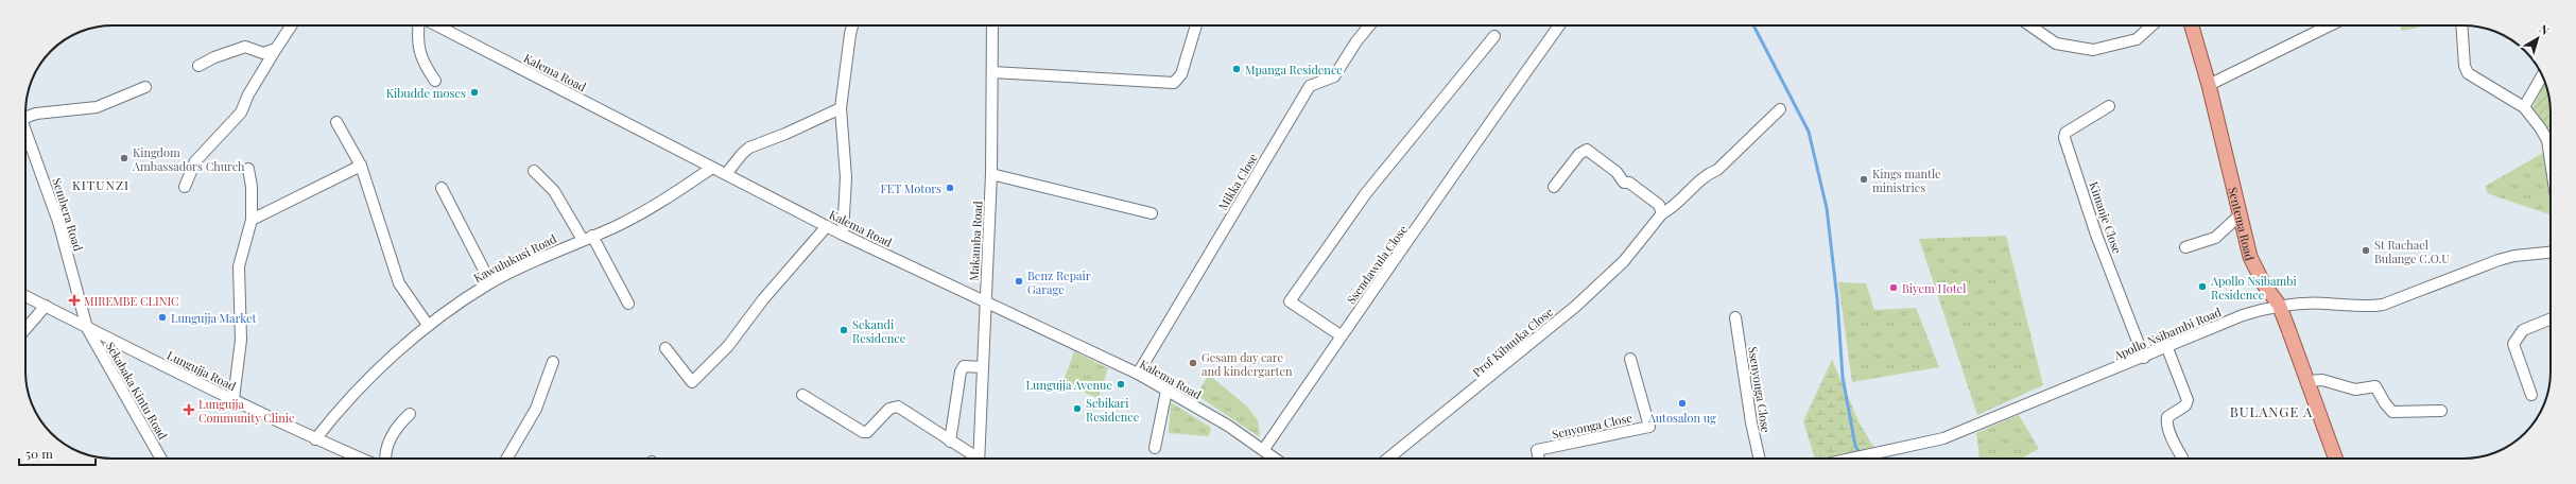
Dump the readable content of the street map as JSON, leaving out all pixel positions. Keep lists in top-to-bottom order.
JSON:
{
  "streets": {
    "main road": ["Sentema Road"],
    "street": [
      "Kalema Road",
      "Mikka Close",
      "Sembera Road",
      "Kimanje Close",
      "Makamba Road",
      "Kawulukusi Road",
      "Ssendawula Close",
      "Apollo Nsibambi Road",
      "Prof Kibuuka Close",
      "Lungujja Road",
      "Ssenyonga Close",
      "Sekabaka Kintu Road",
      "Senyonga Close"
    ]
  },
  "crossings": [
    ["Kalema Road", "Mikka Close"],
    ["Kalema Road", "Makamba Road"],
    ["Kalema Road", "Kawulukusi Road"],
    ["Kalema Road", "Ssendawula Close"],
    ["Sembera Road", "Lungujja Road"],
    ["Sembera Road", "Sekabaka Kintu Road"],
    ["Kimanje Close", "Apollo Nsibambi Road"],
    ["Sentema Road", "Apollo Nsibambi Road"],
    ["Kawulukusi Road", "Lungujja Road"],
    ["Lungujja Road", "Sekabaka Kintu Road"]
  ],
  "districts": ["KITUNZI", "BULANGE A"],
  "places": {
    "other": [
      "Mpanga Residence",
      "Kibudde moses",
      "Kingdom Ambassadors Church",
      "Kings mantle ministries",
      "FET Motors",
      "St Rachael Bulange C.O.U",
      "Benz Repair Garage",
      "Apollo Nsibambi Residence",
      "Biyem Hotel",
      "Lungujja Market",
      "Sekandi Residence",
      "Gesam day care and kindergarten",
      "Lungujja Avenue",
      "Autosalon ug",
      "Sebikari Residence"
    ],
    "health": ["MIREMBE CLINIC", "Lungujja Community Clinic"]
  },
  "scale_bar": "50 m",
  "north": "top right"
}
